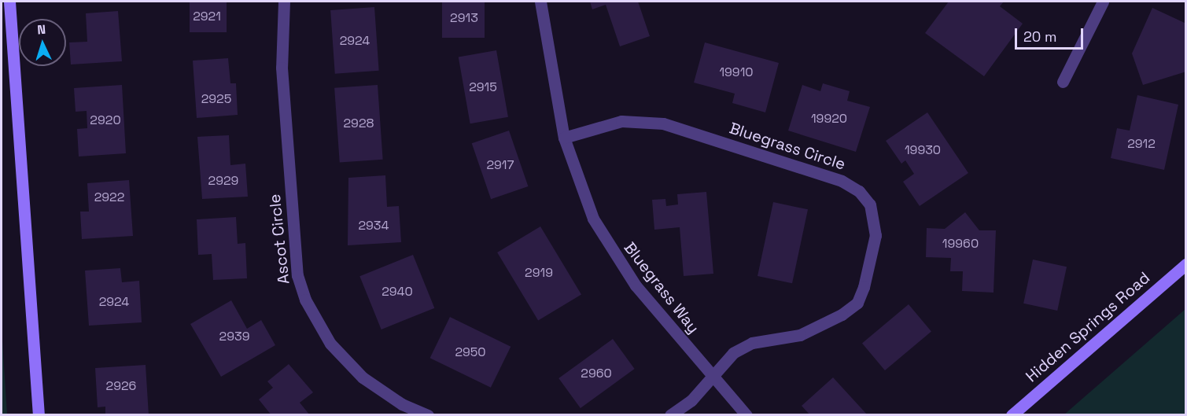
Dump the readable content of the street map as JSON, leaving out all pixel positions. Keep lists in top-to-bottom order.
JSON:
{
  "streets": {
    "street": [
      "Bluegrass Circle",
      "Ascot Circle",
      "Bluegrass Way",
      "Hidden Springs Road"
    ]
  },
  "crossings": [
    ["Bluegrass Circle", "Bluegrass Way"]
  ],
  "house_numbers": [
    "2921",
    "2913",
    "2924",
    "19910",
    "2915",
    "2925",
    "19920",
    "2920",
    "2928",
    "2912",
    "19930",
    "2917",
    "2929",
    "2922",
    "2934",
    "19960",
    "2919",
    "2940",
    "2924",
    "2939",
    "2950",
    "2960",
    "2926"
  ],
  "scale_bar": "20 m",
  "north": "top"
}
